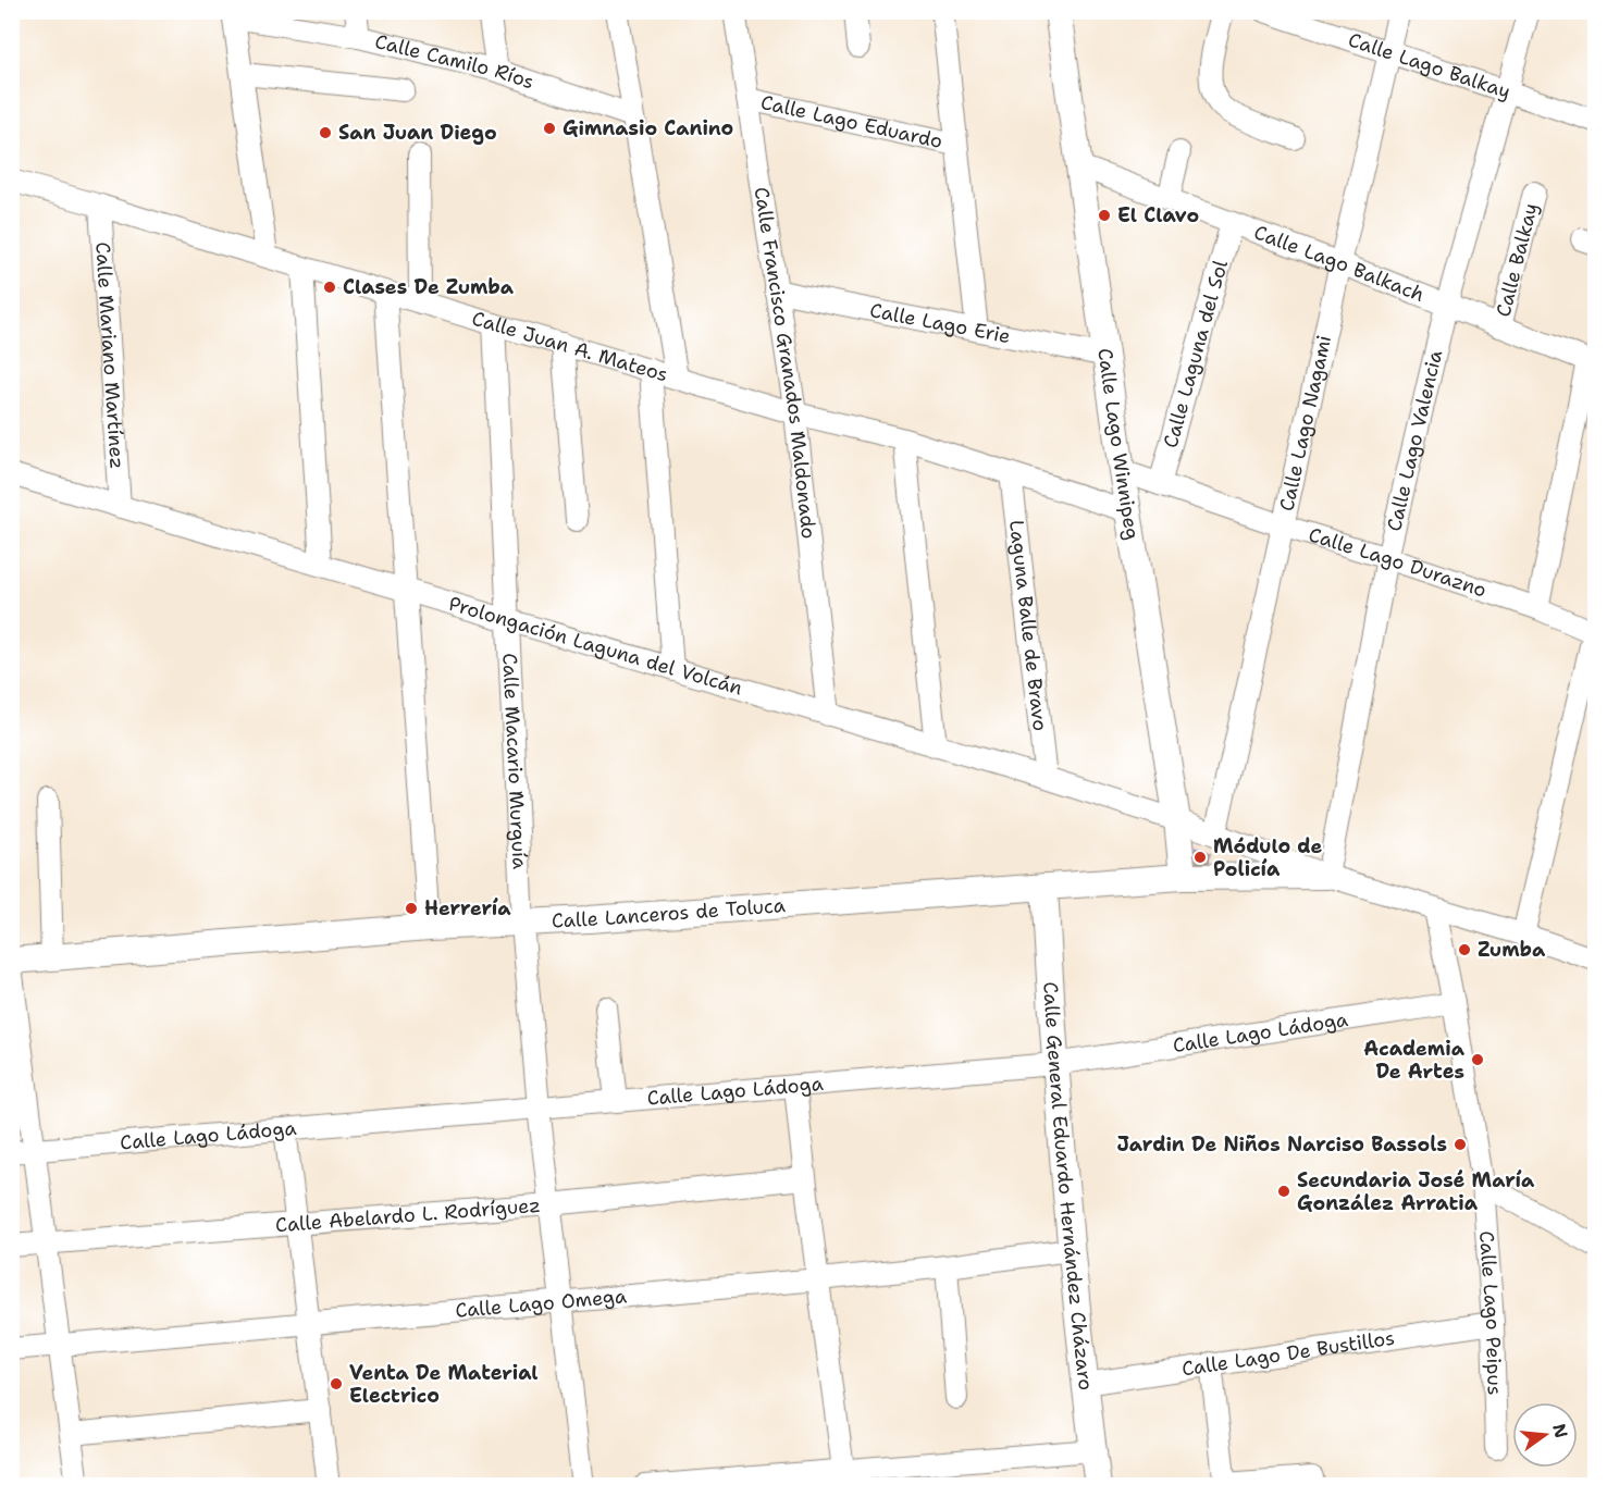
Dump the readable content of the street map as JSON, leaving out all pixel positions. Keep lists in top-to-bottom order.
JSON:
{
  "streets": {
    "main road": ["Calle Lago Winnipeg", "Calle Lanceros de Toluca", "Calle General Eduardo Hernández Cházaro"],
    "street": [
      "Calle Camilo Ríos",
      "Calle Lago Balkay",
      "Calle Lago Eduardo",
      "Calle Balkay",
      "Calle Lago Balkach",
      "Calle Lago Erie",
      "Calle Juan A. Mateos",
      "Calle Laguna del Sol",
      "Calle Mariano Martínez",
      "Calle Francisco Granados Maldonado",
      "Calle Lago Nagami",
      "Calle Lago Valencia",
      "Calle Lago Durazno",
      "Laguna Balle de Bravo",
      "Prolongación Laguna del Volcán",
      "Calle Macario Murguía",
      "Calle Lago Ládoga",
      "Calle Abelardo L. Rodríguez",
      "Calle Lago Omega",
      "Calle Lago Peipus",
      "Calle Lago De Bustillos"
    ]
  },
  "crossings": [
    ["Calle Lago Balkay", "Calle Lago Nagami"],
    ["Calle Lago Balkay", "Calle Lago Valencia"],
    ["Calle Lago Eduardo", "Calle Lago Erie"],
    ["Calle Lago Eduardo", "Calle Francisco Granados Maldonado"],
    ["Calle Balkay", "Calle Lago Balkach"],
    ["Calle Lago Balkach", "Calle Laguna del Sol"],
    ["Calle Lago Balkach", "Calle Lago Nagami"],
    ["Calle Lago Balkach", "Calle Lago Valencia"],
    ["Calle Lago Balkach", "Calle Lago Winnipeg"],
    ["Calle Lago Erie", "Calle Francisco Granados Maldonado"],
    ["Calle Lago Erie", "Calle Lago Winnipeg"],
    ["Calle Juan A. Mateos", "Calle Mariano Martínez"],
    ["Calle Juan A. Mateos", "Calle Francisco Granados Maldonado"],
    ["Calle Juan A. Mateos", "Calle Lago Winnipeg"],
    ["Calle Juan A. Mateos", "Laguna Balle de Bravo"],
    ["Calle Juan A. Mateos", "Calle Macario Murguía"],
    ["Calle Laguna del Sol", "Calle Lago Durazno"],
    ["Calle Mariano Martínez", "Prolongación Laguna del Volcán"],
    ["Calle Francisco Granados Maldonado", "Prolongación Laguna del Volcán"],
    ["Calle Lago Nagami", "Calle Lago Durazno"],
    ["Calle Lago Nagami", "Prolongación Laguna del Volcán"],
    ["Calle Lago Valencia", "Calle Lago Durazno"],
    ["Calle Lago Valencia", "Prolongación Laguna del Volcán"],
    ["Calle Lago Valencia", "Calle Lanceros de Toluca"],
    ["Calle Lago Winnipeg", "Calle Lago Durazno"],
    ["Calle Lago Winnipeg", "Prolongación Laguna del Volcán"],
    ["Calle Lago Winnipeg", "Calle Lanceros de Toluca"],
    ["Laguna Balle de Bravo", "Prolongación Laguna del Volcán"],
    ["Prolongación Laguna del Volcán", "Calle Macario Murguía"],
    ["Prolongación Laguna del Volcán", "Calle Lanceros de Toluca"],
    ["Prolongación Laguna del Volcán", "Calle Lago Peipus"],
    ["Calle Macario Murguía", "Calle Lanceros de Toluca"],
    ["Calle Macario Murguía", "Calle Lago Ládoga"],
    ["Calle Macario Murguía", "Calle Abelardo L. Rodríguez"],
    ["Calle Macario Murguía", "Calle Lago Omega"],
    ["Calle Lanceros de Toluca", "Calle General Eduardo Hernández Cházaro"],
    ["Calle Lago Ládoga", "Calle General Eduardo Hernández Cházaro"],
    ["Calle Lago Ládoga", "Calle Lago Peipus"],
    ["Calle General Eduardo Hernández Cházaro", "Calle Lago Omega"],
    ["Calle General Eduardo Hernández Cházaro", "Calle Lago De Bustillos"],
    ["Calle Lago Peipus", "Calle Lago De Bustillos"]
  ],
  "places": [
    "Gimnasio Canino",
    "San Juan Diego",
    "El Clavo",
    "Clases De Zumba",
    "Módulo de Policía",
    "Herrería",
    "Zumba",
    "Academia De Artes",
    "Jardin De Niños Narciso Bassols",
    "Secundaria José María González Arratia",
    "Venta De Material Electrico"
  ],
  "north": "right"
}
